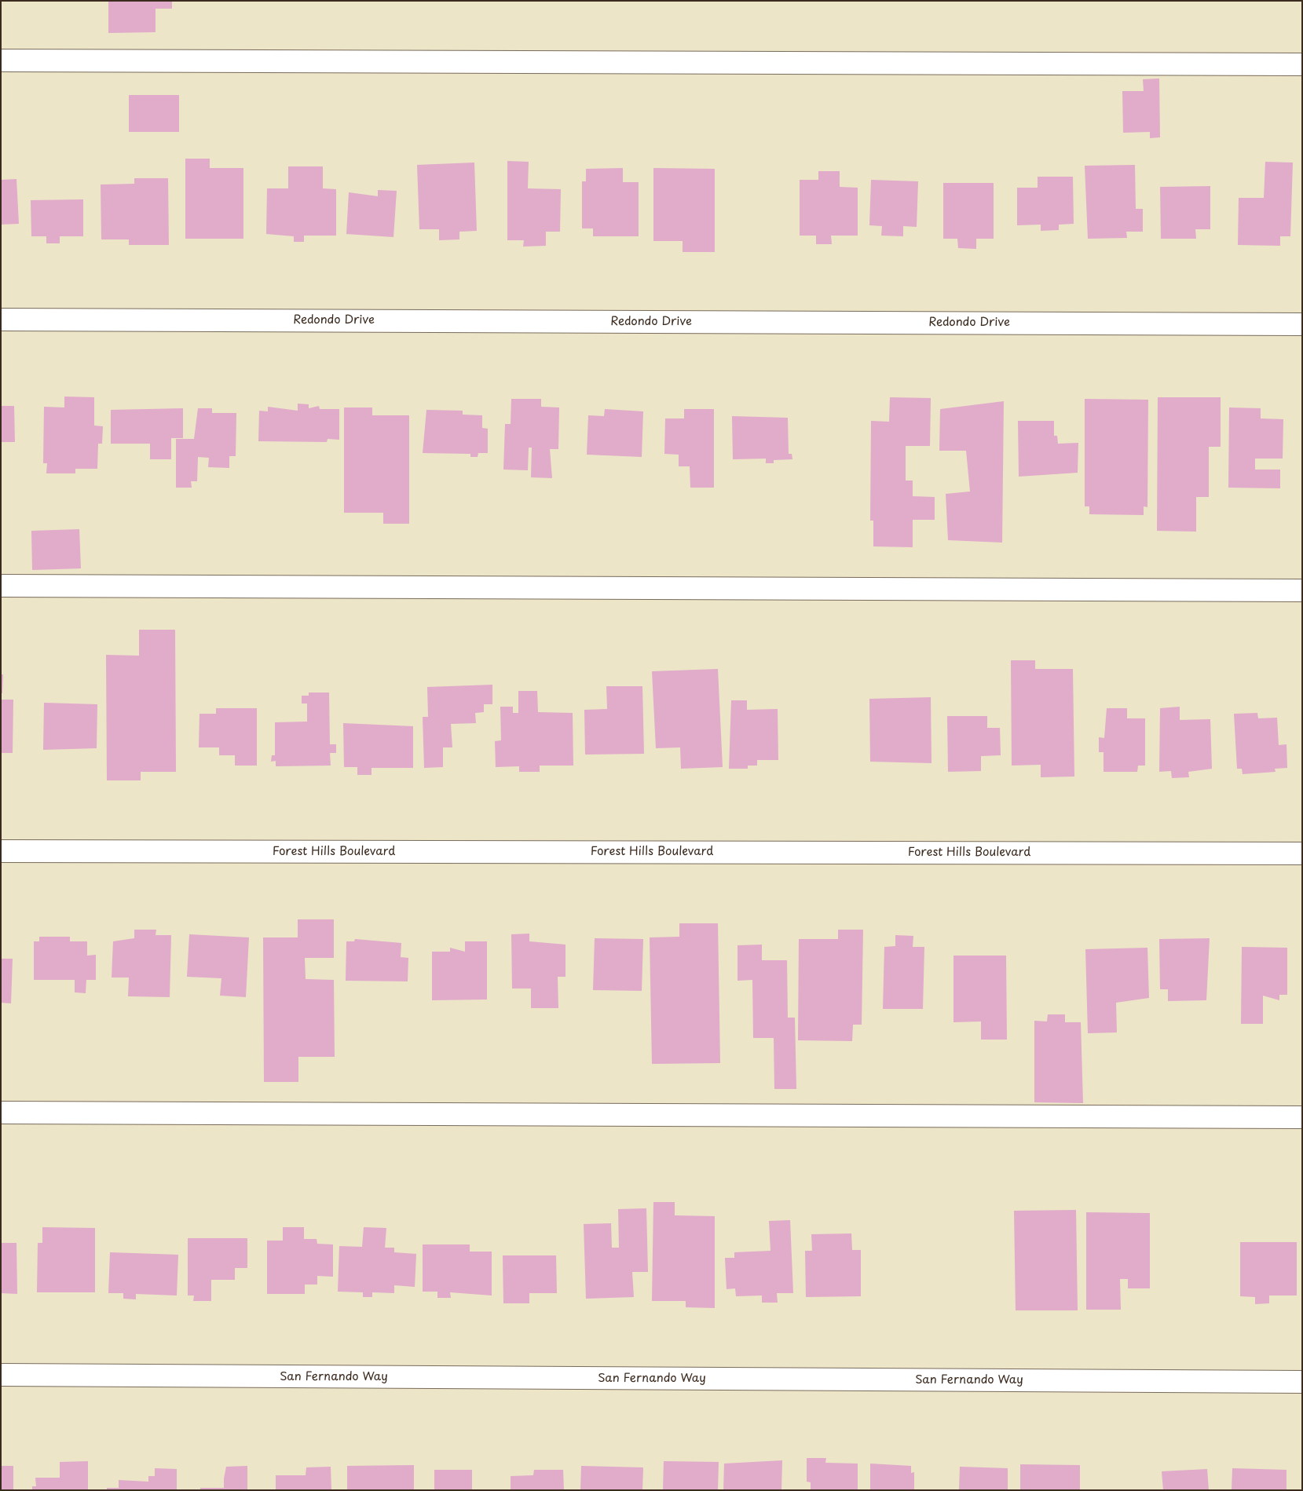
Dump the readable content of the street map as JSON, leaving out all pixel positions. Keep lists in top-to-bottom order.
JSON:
{
  "streets": {
    "street": ["Redondo Drive", "Forest Hills Boulevard", "San Fernando Way"]
  }
}
